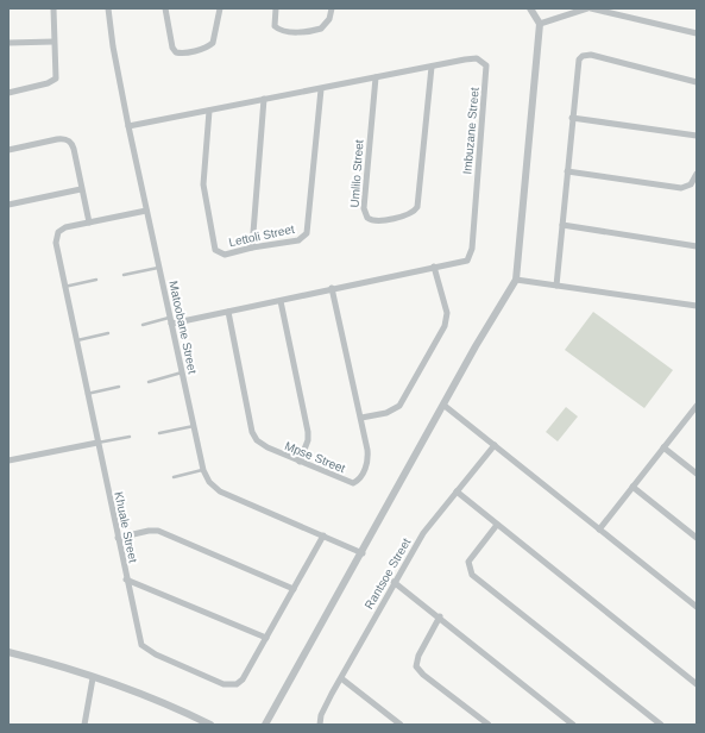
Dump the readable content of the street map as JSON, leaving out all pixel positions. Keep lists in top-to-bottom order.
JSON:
{
  "streets": {
    "street": [
      "Imbuzane Street",
      "Umlilo Street",
      "Lettoli Street",
      "Matoobane Street",
      "Mpse Street",
      "Khuale Street",
      "Rantsoe Street"
    ]
  },
  "crossings": [
    ["Imbuzane Street", "Umlilo Street"],
    ["Imbuzane Street", "Lettoli Street"],
    ["Imbuzane Street", "Matoobane Street"],
    ["Imbuzane Street", "Mpse Street"],
    ["Matoobane Street", "Khuale Street"]
  ]
}
